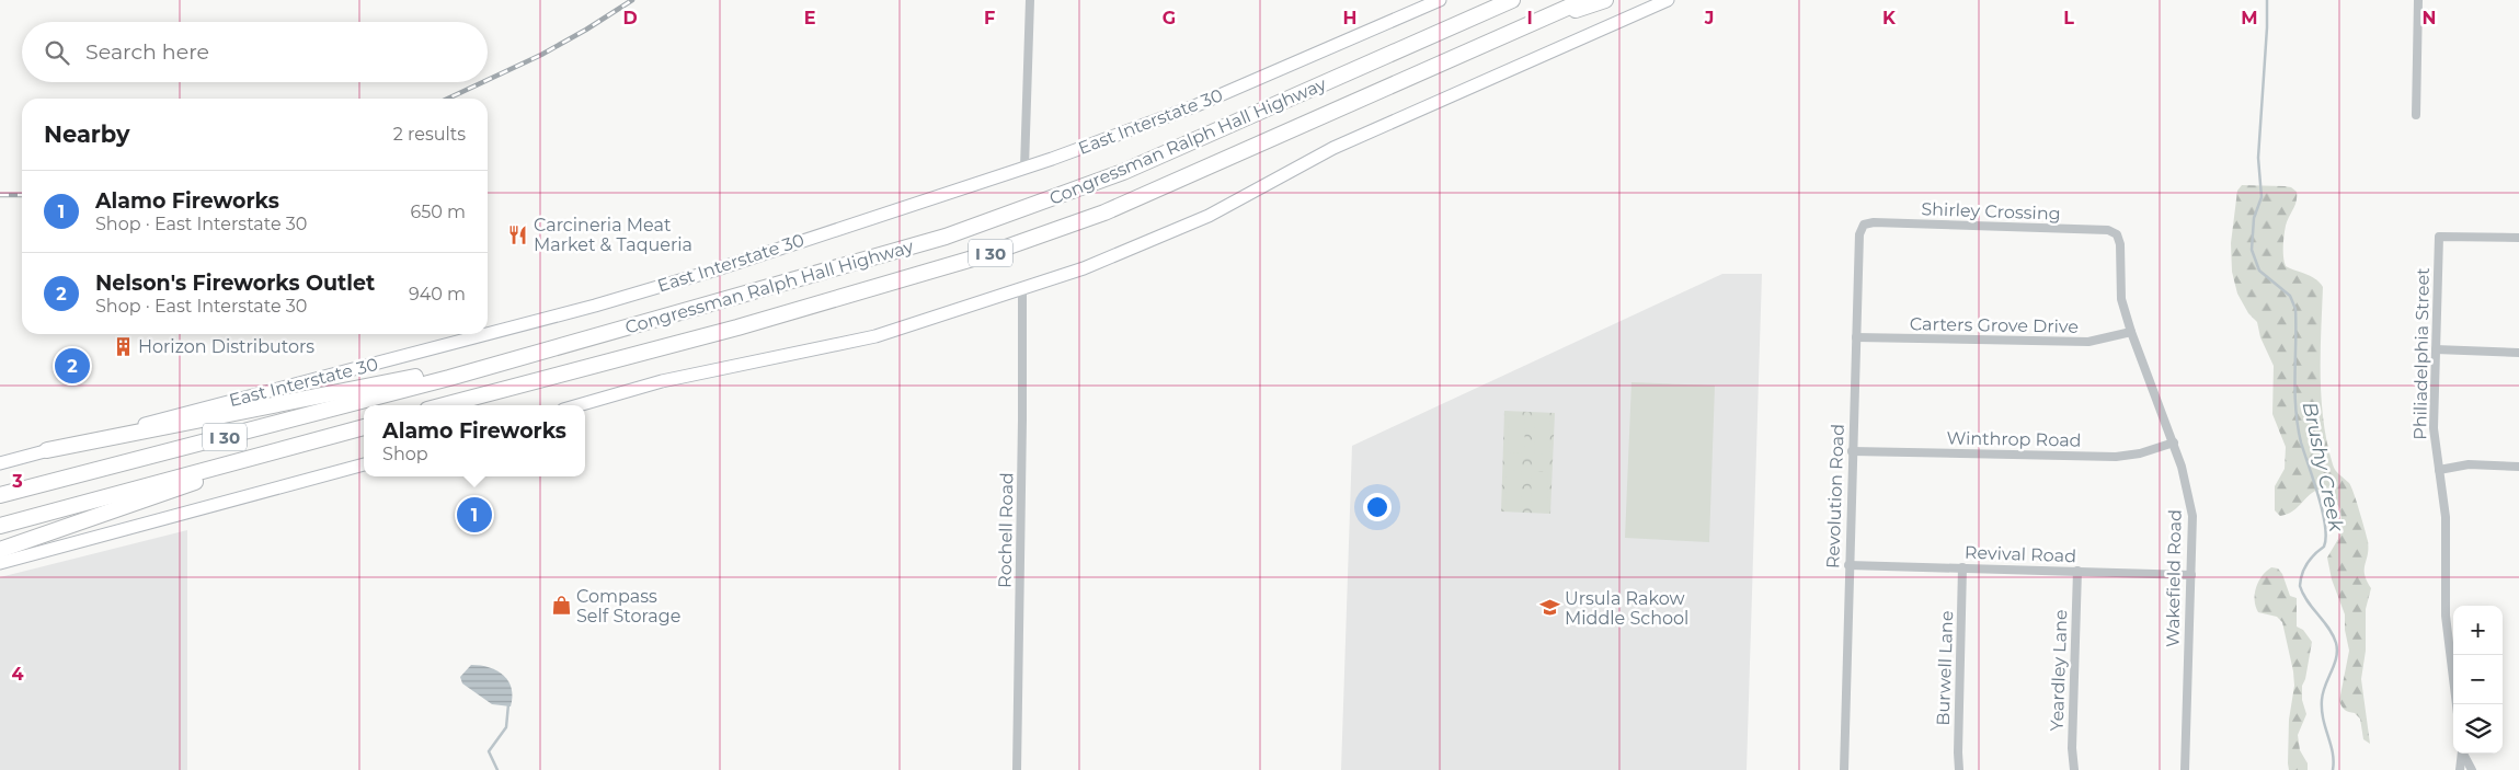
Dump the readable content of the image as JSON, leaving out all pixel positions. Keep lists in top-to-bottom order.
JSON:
{
  "streets": {
    "highway": ["Congressman Ralph Hall Highway", "I 30"],
    "main road": ["East Interstate 30"],
    "street": [
      "Shirley Crossing",
      "Carters Grove Drive",
      "Philiadelphia Street",
      "Winthrop Road",
      "Revolution Road",
      "Rochell Road",
      "Revival Road",
      "Wakefield Road",
      "Burwell Lane",
      "Yeardley Lane"
    ]
  },
  "crossings": [
    ["Shirley Crossing", "Revolution Road"],
    ["Shirley Crossing", "Wakefield Road"],
    ["Carters Grove Drive", "Revolution Road"],
    ["Carters Grove Drive", "Wakefield Road"],
    ["Winthrop Road", "Revolution Road"],
    ["Winthrop Road", "Wakefield Road"],
    ["Revolution Road", "Revival Road"],
    ["Revival Road", "Wakefield Road"],
    ["Revival Road", "Burwell Lane"],
    ["Revival Road", "Yeardley Lane"]
  ],
  "water": ["Brushy Creek"],
  "places": {
    "restaurant": ["Carcineria Meat Market & Taqueria"],
    "building": ["Horizon Distributors"],
    "shop": ["Compass Self Storage"],
    "school or university": ["Ursula Rakow Middle School"]
  },
  "page": {
    "search": "Search here",
    "heading": ["Nearby", "2 results"],
    "list": [
      {
        "mark": "1",
        "name": "Alamo Fireworks",
        "note": "Shop · East Interstate 30",
        "value": "650 m"
      },
      {
        "mark": "2",
        "name": "Nelson's Fireworks Outlet",
        "note": "Shop · East Interstate 30",
        "value": "940 m"
      }
    ],
    "pins": ["2", "1"],
    "popup": ["Alamo Fireworks", "Shop"],
    "map_buttons": ["+", "−"]
  },
  "grid": {
    "columns": [
      "D",
      "E",
      "F",
      "G",
      "H",
      "I",
      "J",
      "K",
      "L",
      "M",
      "N"
    ],
    "rows": ["3", "4"]
  }
}
